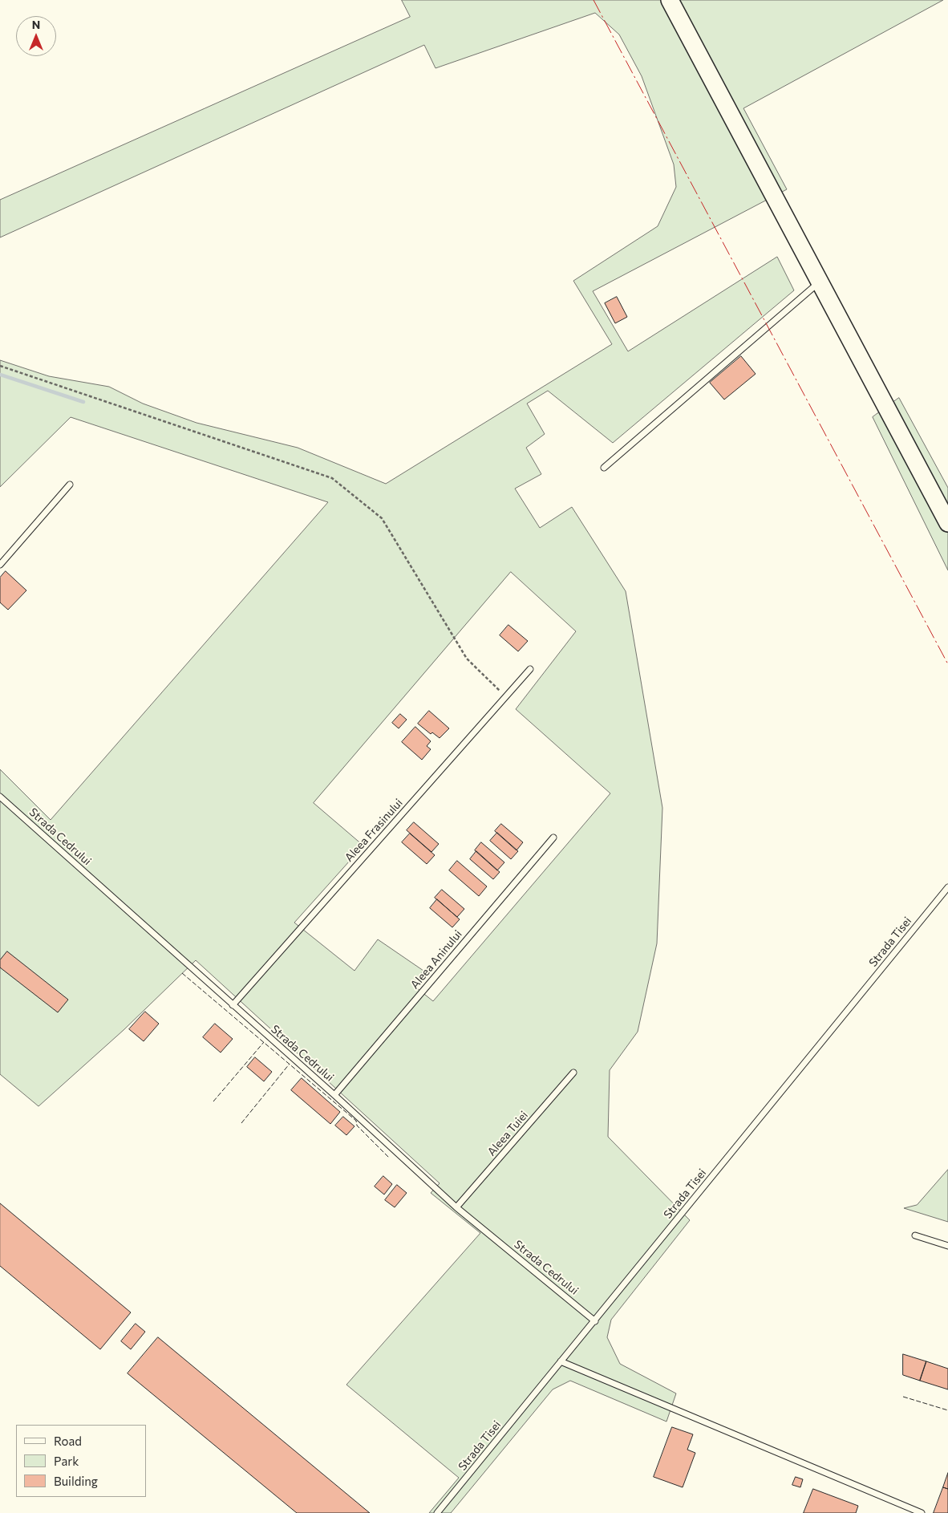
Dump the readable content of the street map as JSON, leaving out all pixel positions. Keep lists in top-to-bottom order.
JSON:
{
  "streets": {
    "lane": [
      "Aleea Frasinului",
      "Strada Cedrului",
      "Strada Tisei",
      "Aleea Aninului",
      "Aleea Tuiei"
    ]
  },
  "crossings": [
    ["Aleea Frasinului", "Strada Cedrului"],
    ["Strada Cedrului", "Strada Tisei"],
    ["Strada Cedrului", "Aleea Aninului"],
    ["Strada Cedrului", "Aleea Tuiei"]
  ],
  "legend": ["Road", "Park", "Building"],
  "north": "top"
}
